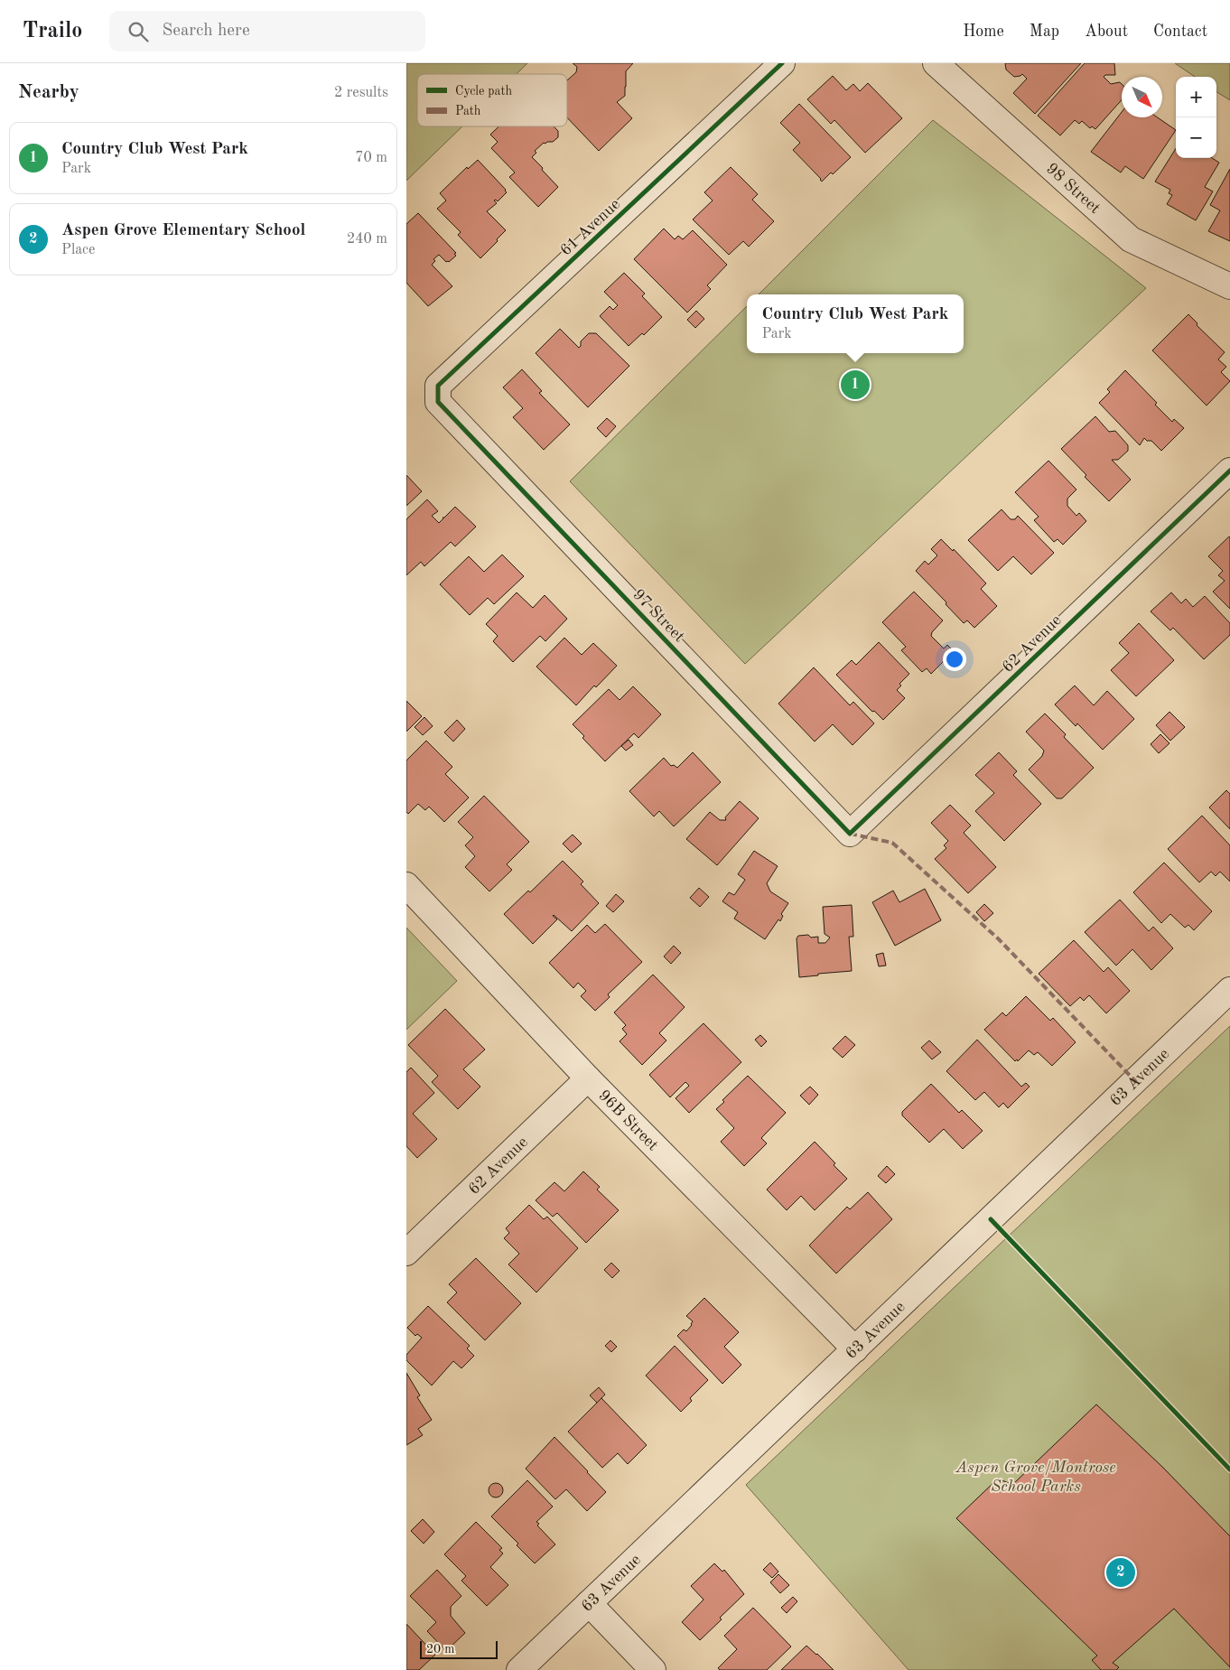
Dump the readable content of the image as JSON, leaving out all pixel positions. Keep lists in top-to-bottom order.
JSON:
{
  "streets": {
    "street": [
      "98 Street",
      "61 Avenue",
      "97 Street",
      "62 Avenue",
      "63 Avenue",
      "96B Street"
    ]
  },
  "crossings": [
    ["61 Avenue", "97 Street"],
    ["97 Street", "62 Avenue"],
    ["62 Avenue", "96B Street"],
    ["63 Avenue", "96B Street"]
  ],
  "parks": ["Aspen Grove/Montrose School Parks"],
  "legend": ["Cycle path", "Path"],
  "scale_bar": "20 m",
  "north": "bottom right",
  "page": {
    "header": "Trailo",
    "search": "Search here",
    "nav": [
      "Home",
      "Map",
      "About",
      "Contact"
    ],
    "heading": ["Nearby", "2 results"],
    "map_buttons": ["+", "−"],
    "list": [
      {
        "mark": "1",
        "name": "Country Club West Park",
        "note": "Park",
        "value": "70 m"
      },
      {
        "mark": "2",
        "name": "Aspen Grove Elementary School",
        "note": "Place",
        "value": "240 m"
      }
    ],
    "popup": ["Country Club West Park", "Park"],
    "pins": ["1", "2"],
    "scale": "20 m"
  }
}
